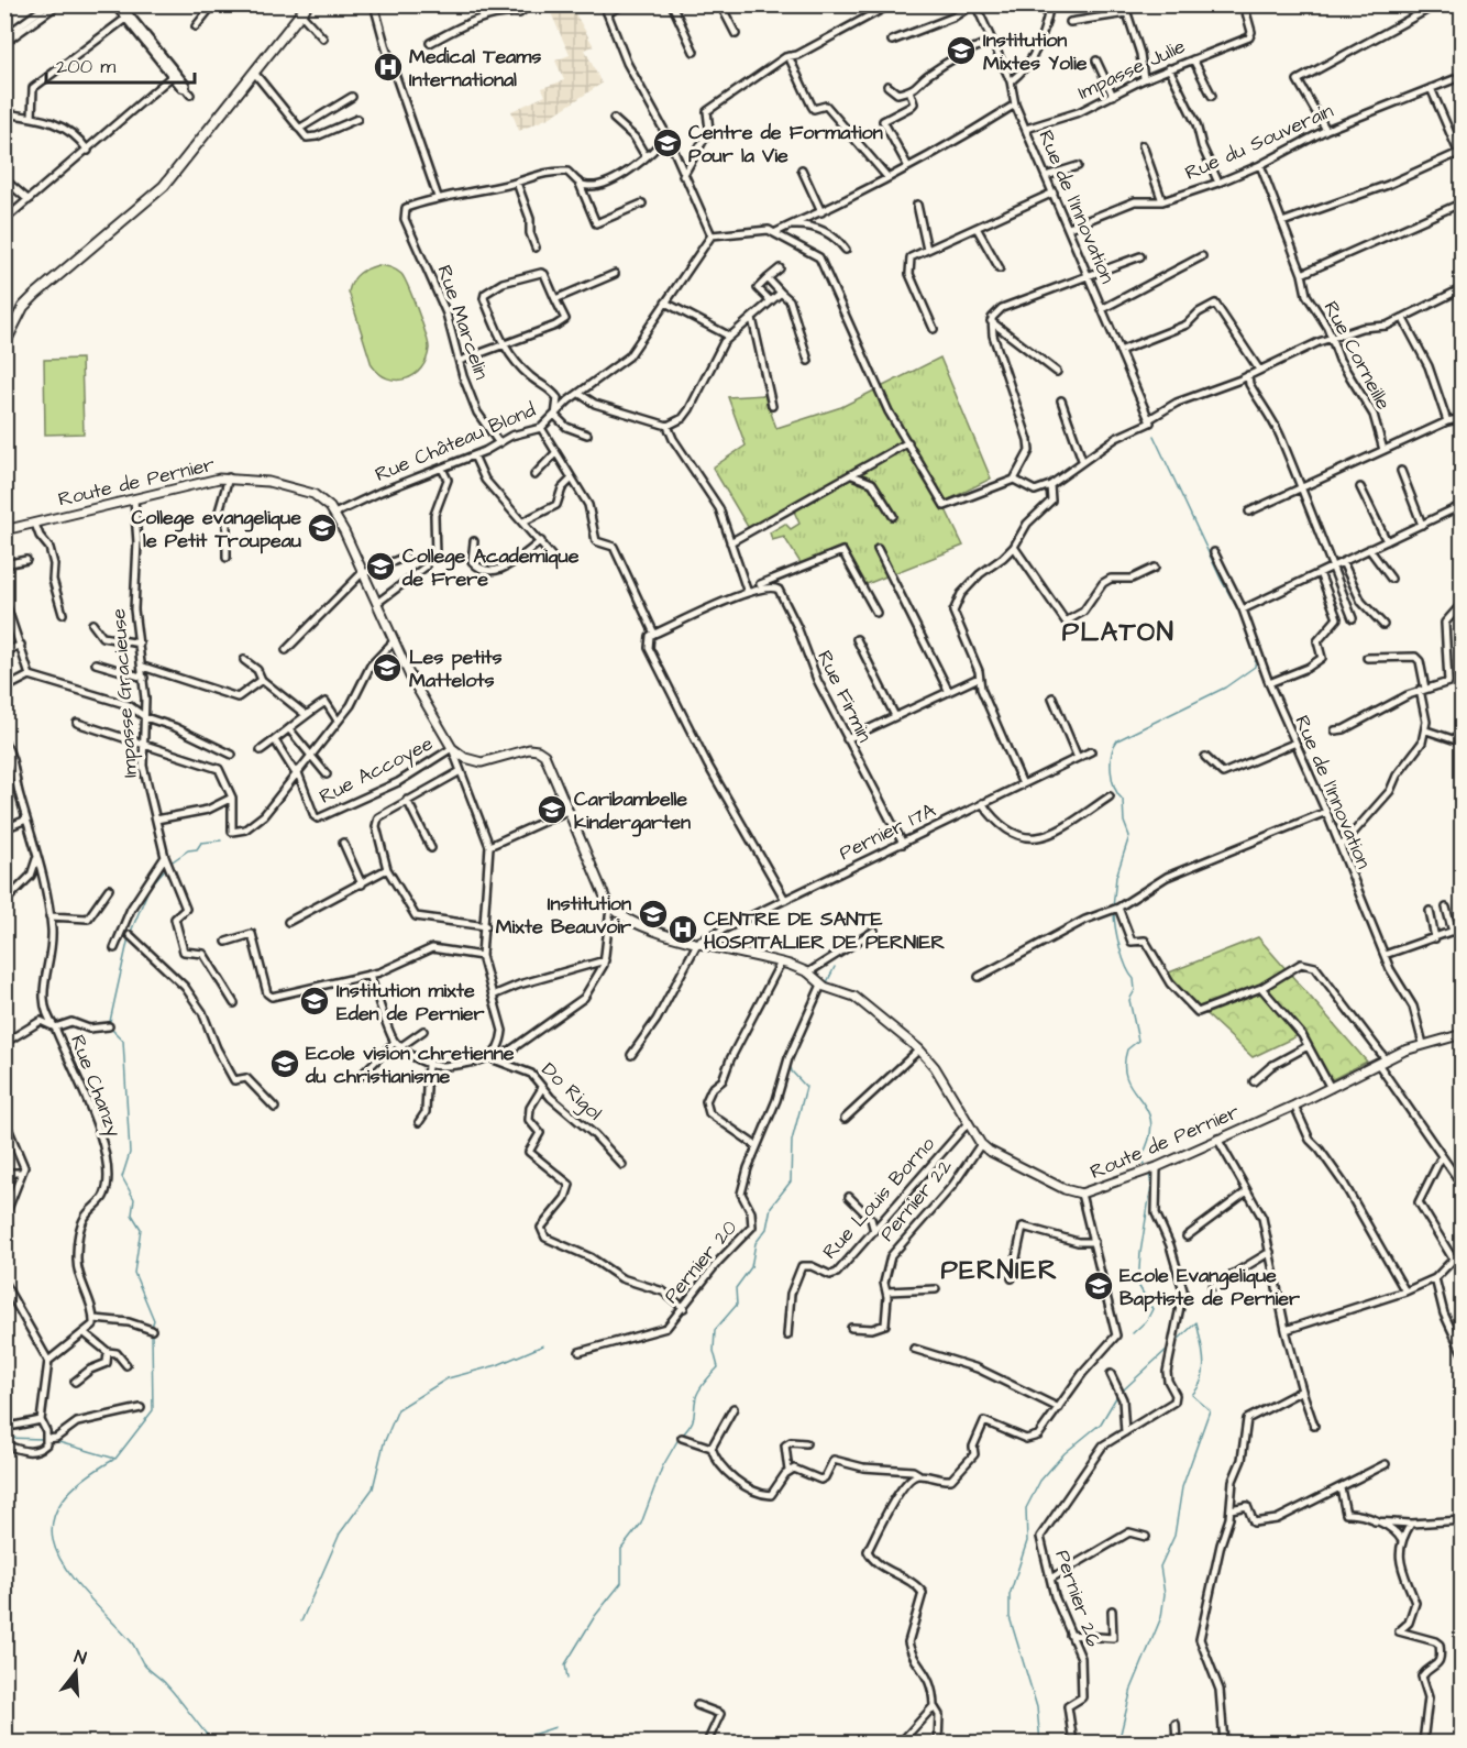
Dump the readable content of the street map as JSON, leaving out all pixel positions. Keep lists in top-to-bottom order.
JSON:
{
  "streets": {
    "street": [
      "Impasse Julie",
      "Rue du Souverain",
      "Rue de l'Innovation",
      "Rue Marcelin",
      "Rue Corneille",
      "Rue Château Blond",
      "Route de Pernier",
      "Impasse Gracieuse",
      "Rue Firmin",
      "Rue Accoyee",
      "Pernier 17A",
      "Rue Chanzy",
      "Do Rigol",
      "Rue Louis Borno",
      "Pernier 22",
      "Pernier 20",
      "Pernier 26"
    ]
  },
  "crossings": [
    ["Impasse Julie", "Rue de l'Innovation"],
    ["Rue du Souverain", "Rue de l'Innovation"],
    ["Rue du Souverain", "Rue Corneille"],
    ["Rue de l'Innovation", "Route de Pernier"],
    ["Rue Marcelin", "Rue Château Blond"],
    ["Rue Château Blond", "Route de Pernier"],
    ["Route de Pernier", "Impasse Gracieuse"],
    ["Route de Pernier", "Rue Accoyee"],
    ["Route de Pernier", "Pernier 17A"],
    ["Route de Pernier", "Rue Louis Borno"],
    ["Route de Pernier", "Pernier 22"],
    ["Route de Pernier", "Pernier 20"],
    ["Route de Pernier", "Pernier 26"],
    ["Rue Firmin", "Pernier 17A"]
  ],
  "districts": ["PLATON", "PERNIER"],
  "places": {
    "school or university": [
      "Institution Mixtes Yolie",
      "Centre de Formation Pour la Vie",
      "College evangelique le Petit Troupeau",
      "College Academique de Frere",
      "Les petits Mattelots",
      "Caribambelle kindergarten",
      "Institution Mixte Beauvoir",
      "Institution mixte Eden de Pernier",
      "Ecole vision chretienne du christianisme",
      "Ecole Evangelique Baptiste de Pernier"
    ],
    "hospital": ["Medical Teams International", "CENTRE DE SANTE HOSPITALIER DE PERNIER"]
  },
  "scale_bar": "200 m",
  "north": "top"
}
